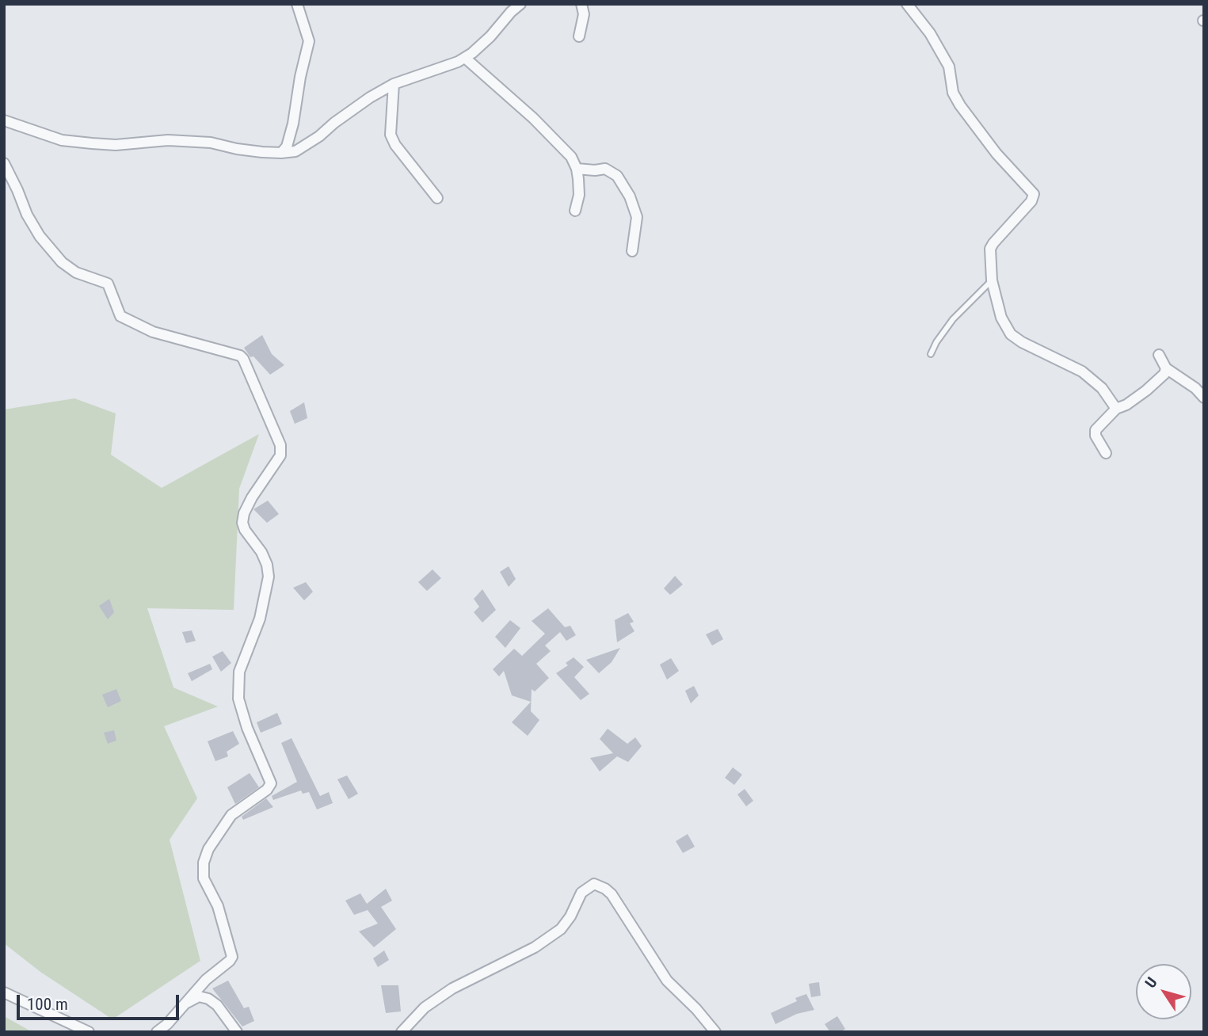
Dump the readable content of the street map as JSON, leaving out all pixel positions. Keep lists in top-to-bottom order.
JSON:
{
  "scale_bar": "100 m",
  "north": "top left"
}
